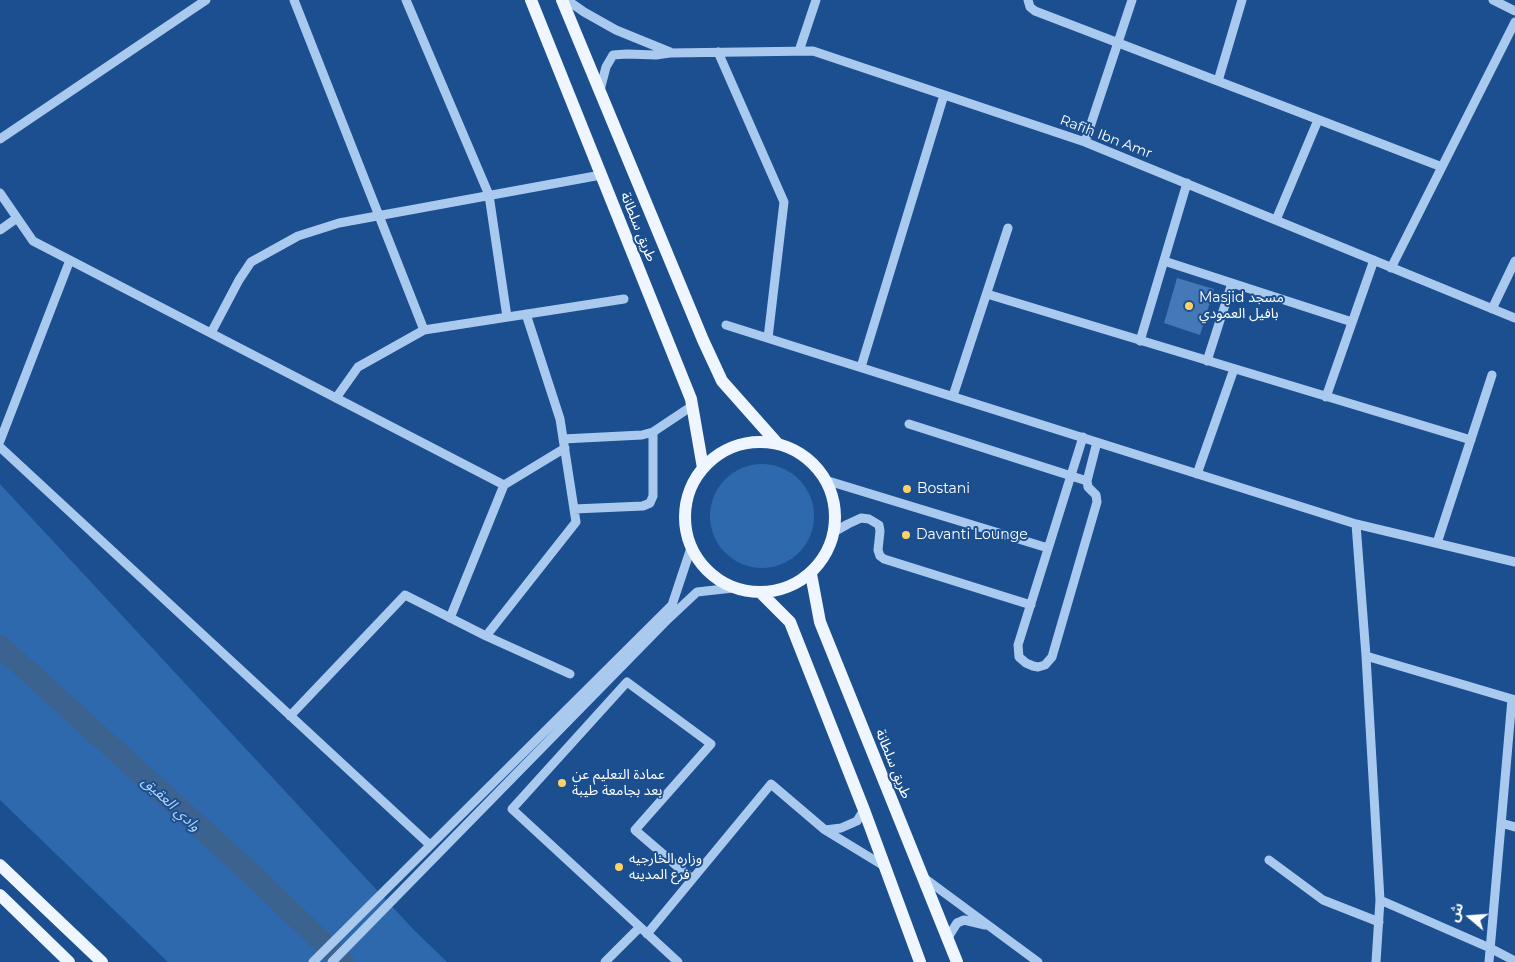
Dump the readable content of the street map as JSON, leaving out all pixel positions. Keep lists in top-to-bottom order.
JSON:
{
  "streets": {
    "main road": ["طريق سلطانة"],
    "street": ["Rafih Ibn Amr"]
  },
  "crossings": [
    ["Rafih Ibn Amr", "طريق سلطانة"]
  ],
  "water": ["وادي العقيق"],
  "places": [
    "Masjid مسجد بافيل العمودي",
    "Bostani",
    "Davanti Lounge",
    "عمادة التعليم عن بعد بجامعة طيبة",
    "وزاره الخارجيه فرع المدينه"
  ],
  "north": "left"
}
